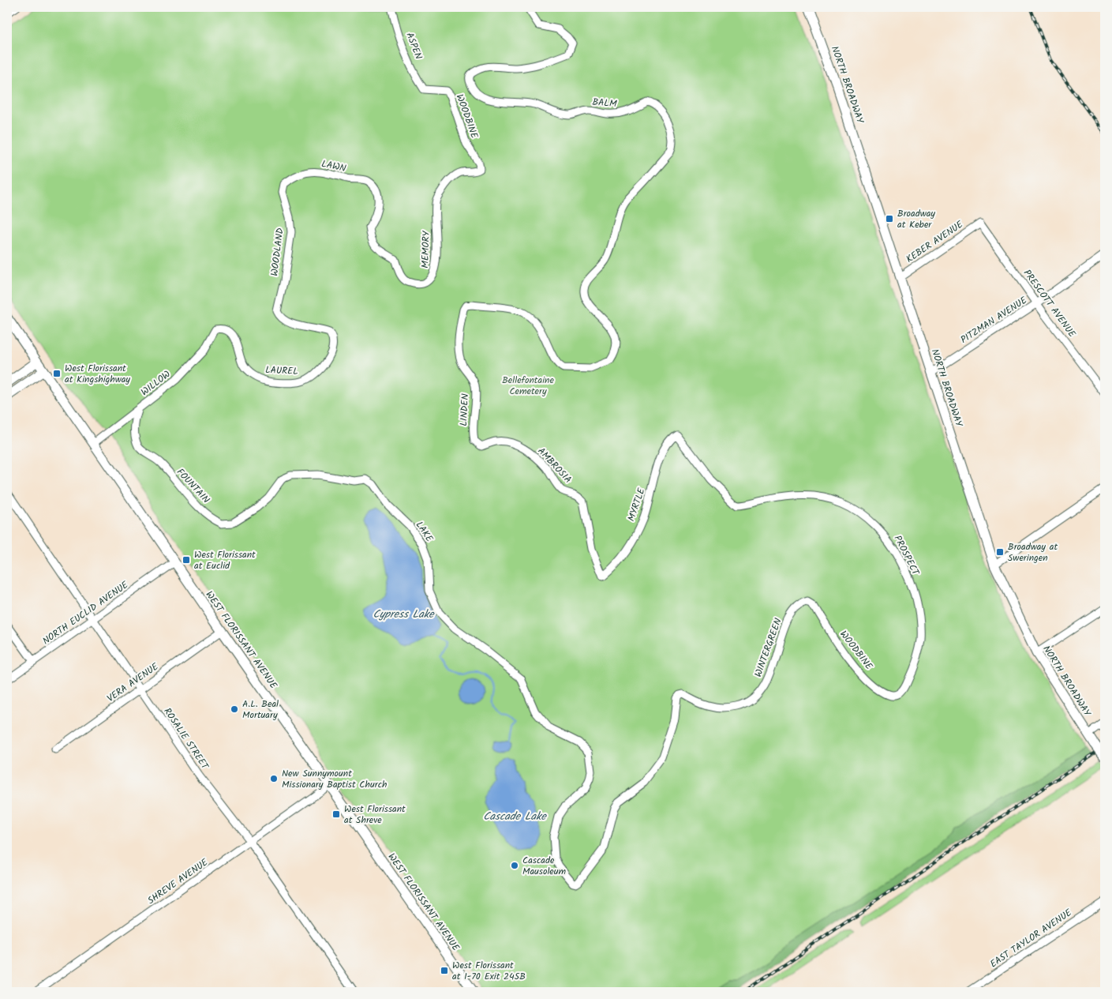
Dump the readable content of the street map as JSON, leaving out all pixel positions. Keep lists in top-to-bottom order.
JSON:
{
  "streets": {
    "main road": ["NORTH BROADWAY", "WEST FLORISSANT AVENUE"],
    "street": [
      "ASPEN",
      "BALM",
      "WOODBINE",
      "LAWN",
      "KEBER AVENUE",
      "MEMORY",
      "WOODLAND",
      "PRESCOTT AVENUE",
      "PITZMAN AVENUE",
      "LAUREL",
      "WILLOW",
      "LINDEN",
      "AMBROSIA",
      "FOUNTAIN",
      "MYRTLE",
      "LAKE",
      "PROSPECT",
      "NORTH EUCLID AVENUE",
      "WINTERGREEN",
      "VERA AVENUE",
      "ROSALIE STREET",
      "SHREVE AVENUE",
      "EAST TAYLOR AVENUE"
    ]
  },
  "crossings": [
    ["ASPEN", "WOODBINE"],
    ["NORTH BROADWAY", "KEBER AVENUE"],
    ["NORTH BROADWAY", "PITZMAN AVENUE"],
    ["BALM", "LINDEN"],
    ["WOODBINE", "MEMORY"],
    ["WOODBINE", "PROSPECT"],
    ["WOODBINE", "WINTERGREEN"],
    ["LAWN", "MEMORY"],
    ["LAWN", "WOODLAND"],
    ["KEBER AVENUE", "PRESCOTT AVENUE"],
    ["WOODLAND", "LAUREL"],
    ["PRESCOTT AVENUE", "PITZMAN AVENUE"],
    ["LAUREL", "WILLOW"],
    ["WILLOW", "FOUNTAIN"],
    ["WILLOW", "WEST FLORISSANT AVENUE"],
    ["LINDEN", "AMBROSIA"],
    ["AMBROSIA", "MYRTLE"],
    ["FOUNTAIN", "LAKE"],
    ["MYRTLE", "PROSPECT"],
    ["LAKE", "WINTERGREEN"],
    ["NORTH EUCLID AVENUE", "WEST FLORISSANT AVENUE"],
    ["NORTH EUCLID AVENUE", "ROSALIE STREET"],
    ["WEST FLORISSANT AVENUE", "VERA AVENUE"],
    ["WEST FLORISSANT AVENUE", "SHREVE AVENUE"],
    ["VERA AVENUE", "ROSALIE STREET"],
    ["ROSALIE STREET", "SHREVE AVENUE"]
  ],
  "water": ["Cypress Lake", "Cascade Lake"],
  "parks": ["Bellefontaine Cemetery"],
  "places": {
    "transit": [
      "Broadway at Keber",
      "West Florissant at Kingshighway",
      "Broadway at Sweringen",
      "West Florissant at Euclid",
      "West Florissant at Shreve",
      "West Florissant at I-70 Exit 245B"
    ],
    "other": ["A.L. Beal Mortuary", "New Sunnymount Missionary Baptist Church", "Cascade Mausoleum"]
  }
}
